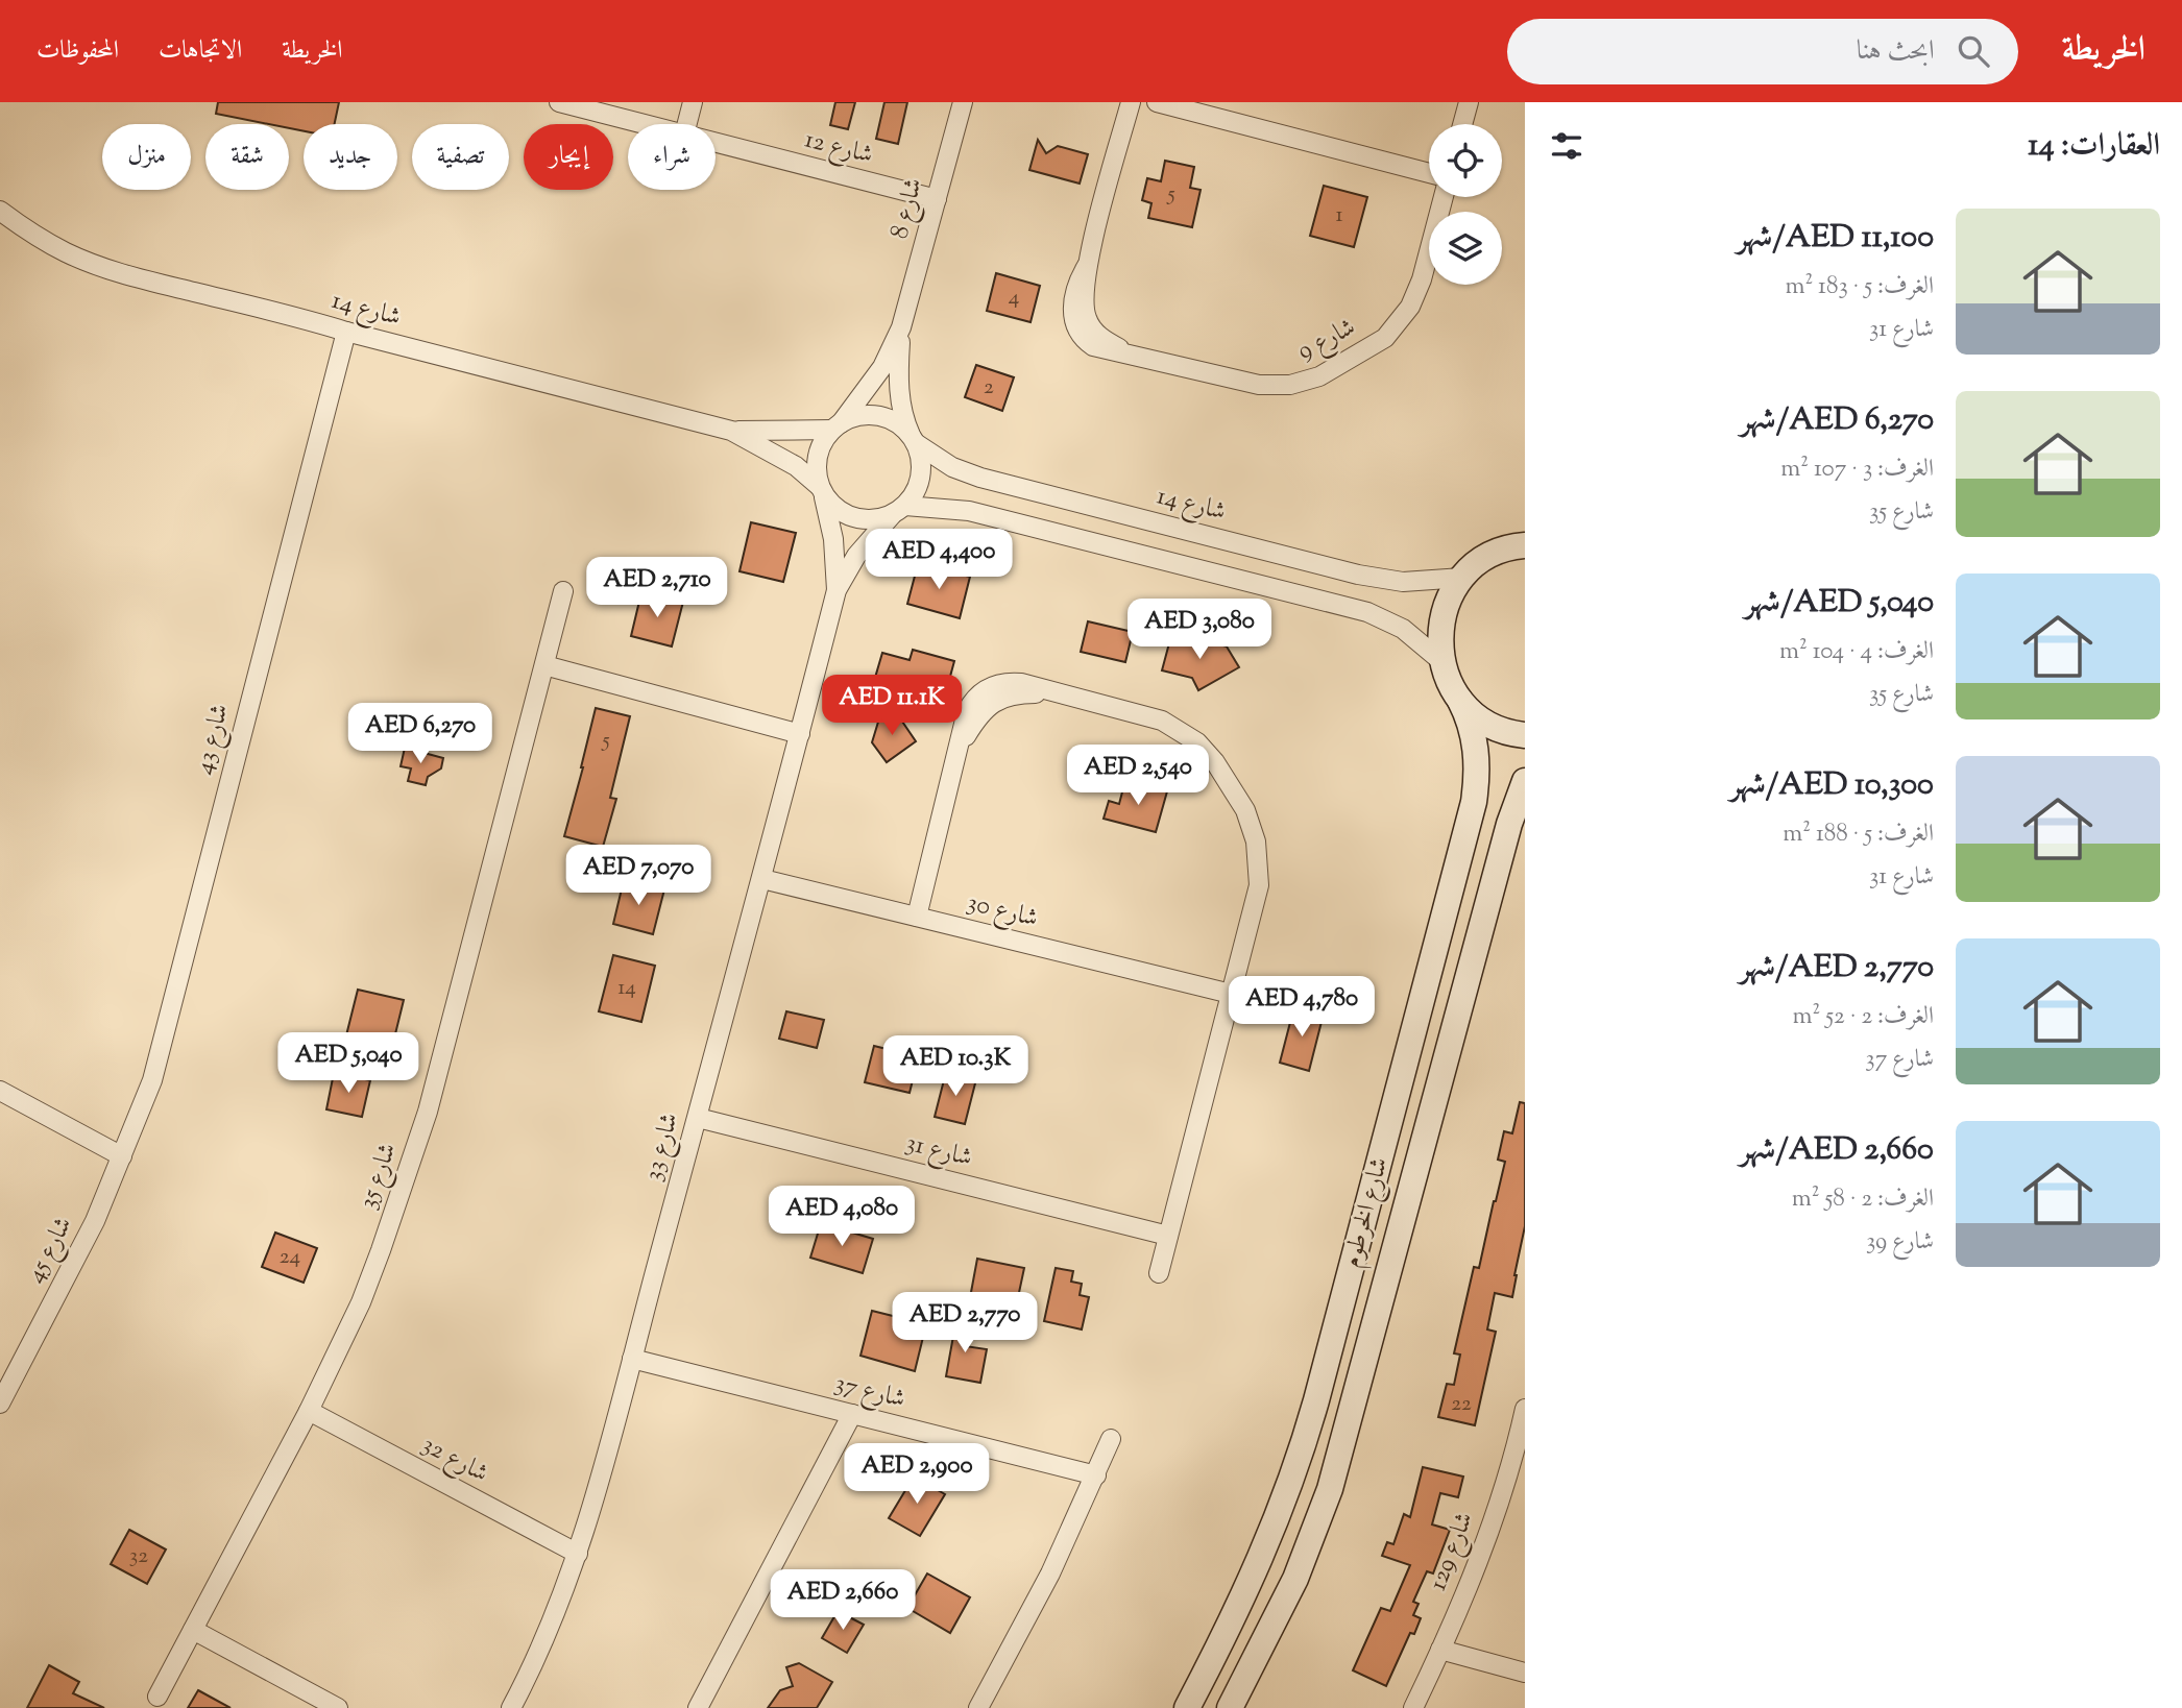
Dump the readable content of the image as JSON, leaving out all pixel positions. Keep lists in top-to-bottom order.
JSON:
{
  "streets": {
    "main road": ["شارع الخرطوم"],
    "street": [
      "شارع 12",
      "شارع 8",
      "شارع 14",
      "شارع 9",
      "شارع 43",
      "شارع 30",
      "شارع 33",
      "شارع 31",
      "شارع 35",
      "شارع 45",
      "شارع 37",
      "شارع 32",
      "شارع 129"
    ]
  },
  "crossings": [
    ["شارع 12", "شارع 8"],
    ["شارع 8", "شارع 14"],
    ["شارع 8", "شارع 33"],
    ["شارع 14", "شارع 43"],
    ["شارع 14", "شارع 33"],
    ["شارع 43", "شارع 45"],
    ["شارع 30", "شارع 33"],
    ["شارع 33", "شارع 31"],
    ["شارع 33", "شارع 37"],
    ["شارع 33", "شارع 32"],
    ["شارع 35", "شارع 32"]
  ],
  "house_numbers": [
    "5",
    "1",
    "4",
    "2",
    "5",
    "14",
    "24",
    "22",
    "32"
  ],
  "page": {
    "header": "الخريطة",
    "search": "ابحث هنا",
    "nav": ["الخريطة", "الاتجاهات", "المحفوظات"],
    "heading": "العقارات: 14",
    "chip": [
      "شراء",
      "إيجار",
      "تصفية",
      "جديد",
      "شقة",
      "منزل"
    ],
    "list": [
      {
        "name": "AED 11,100/شهر",
        "note": "الغرف: 5 · 183 m² · شارع 31"
      },
      {
        "name": "AED 6,270/شهر",
        "note": "الغرف: 3 · 107 m² · شارع 35"
      },
      {
        "name": "AED 5,040/شهر",
        "note": "الغرف: 4 · 104 m² · شارع 35"
      },
      {
        "name": "AED 10,300/شهر",
        "note": "الغرف: 5 · 188 m² · شارع 31"
      },
      {
        "name": "AED 2,770/شهر",
        "note": "الغرف: 2 · 52 m² · شارع 37"
      },
      {
        "name": "AED 2,660/شهر",
        "note": "الغرف: 2 · 58 m² · شارع 39"
      }
    ],
    "price": [
      "AED 4,400",
      "AED 2,710",
      "AED 3,080",
      "AED 11.1K",
      "AED 6,270",
      "AED 2,540",
      "AED 7,070",
      "AED 4,780",
      "AED 5,040",
      "AED 10.3K",
      "AED 4,080",
      "AED 2,770",
      "AED 2,900",
      "AED 2,660"
    ]
  }
}
